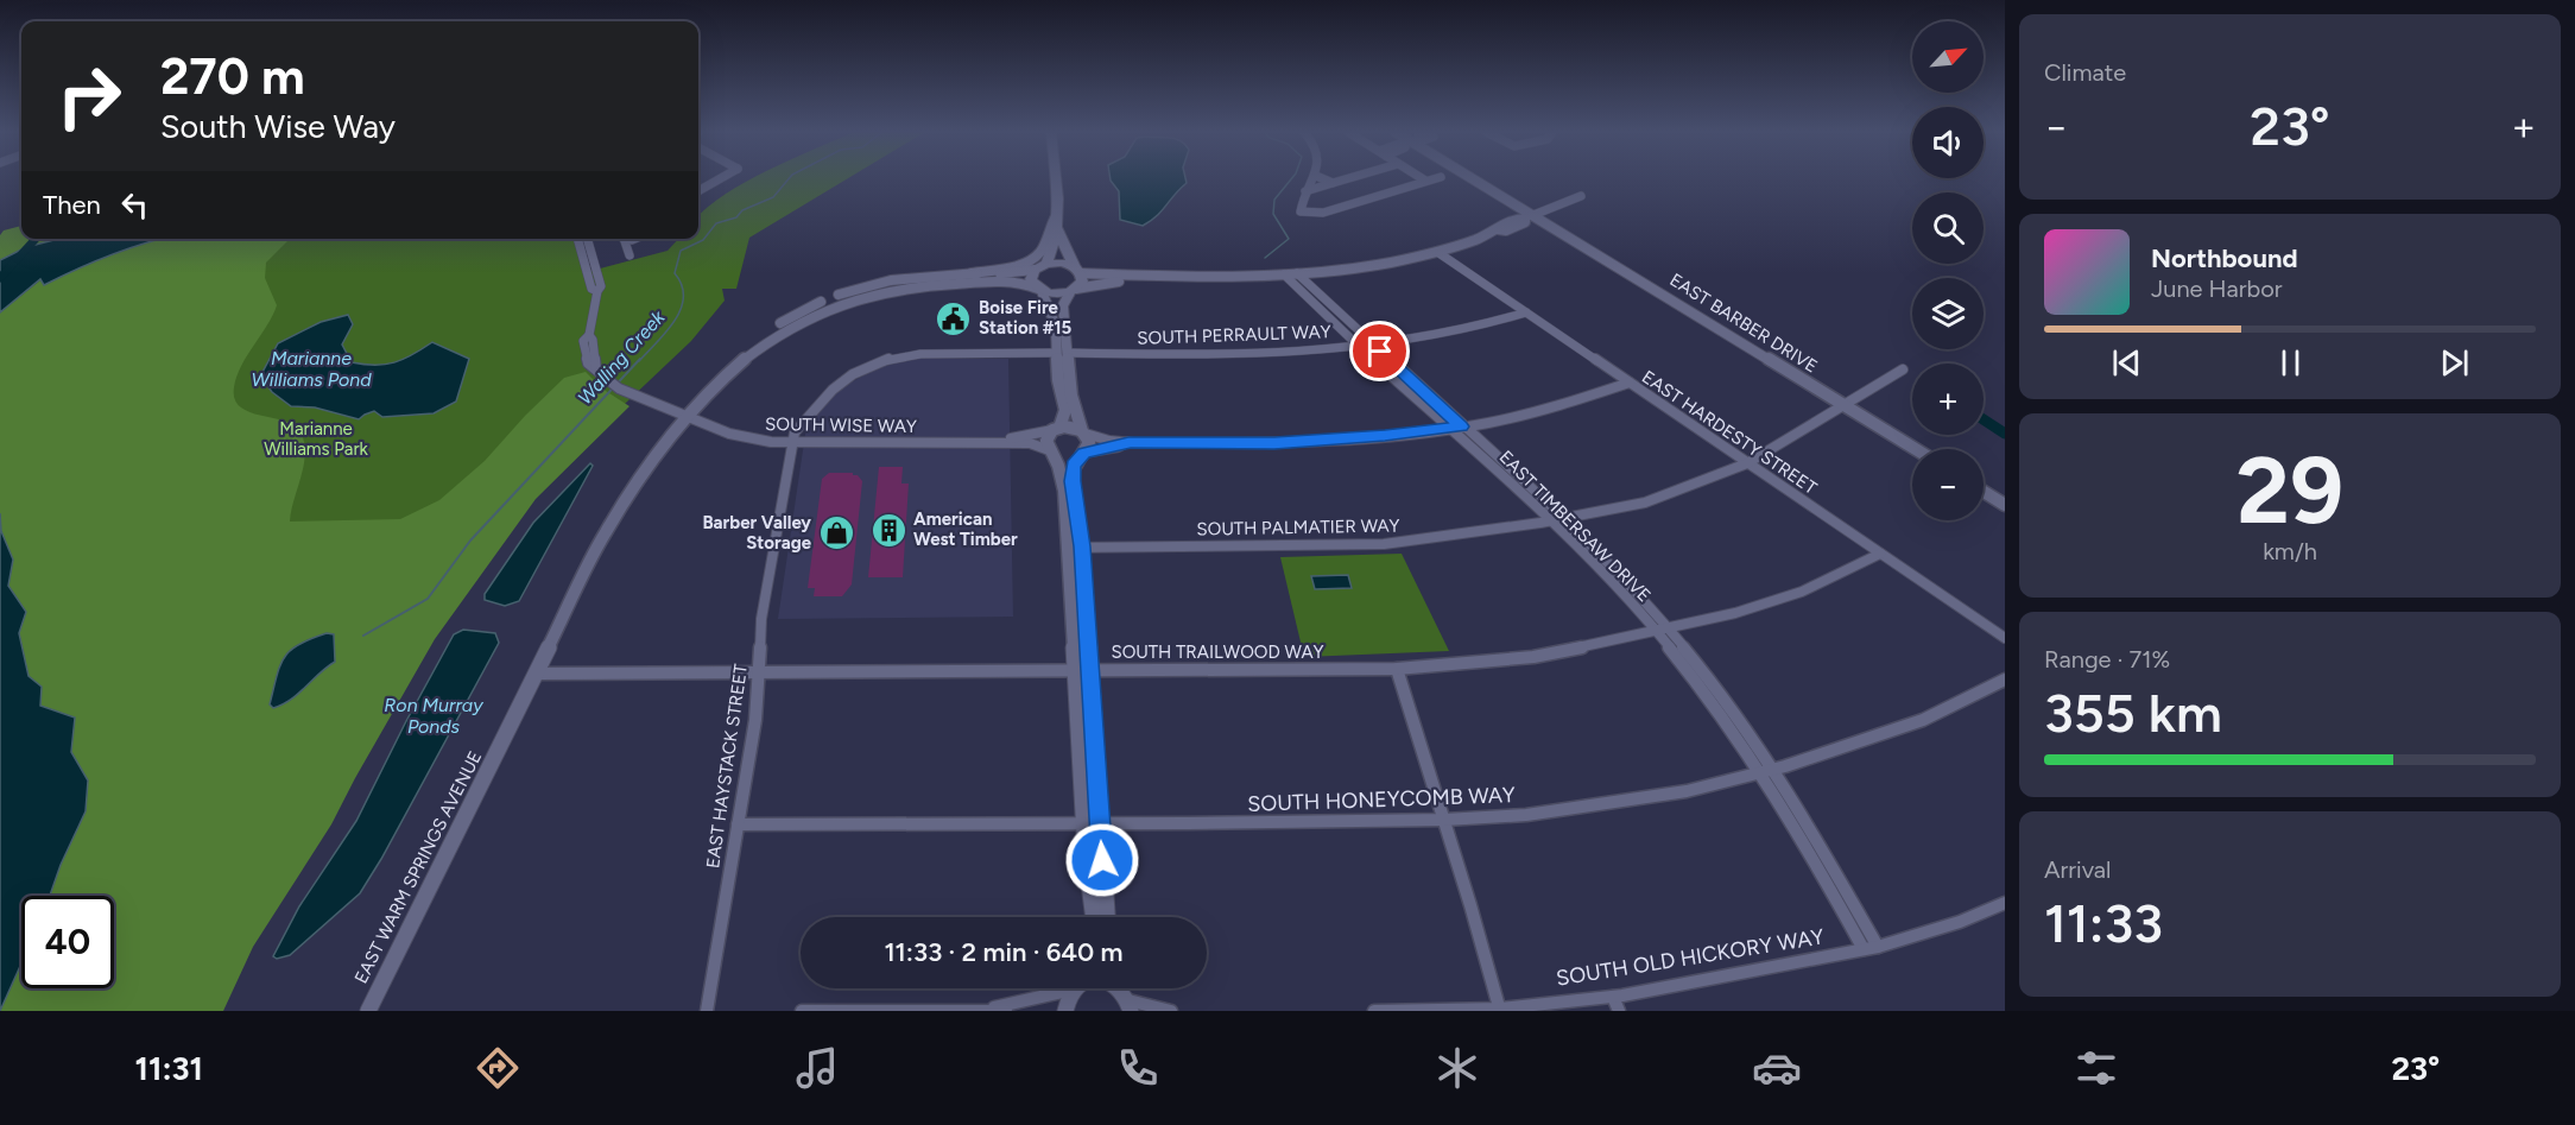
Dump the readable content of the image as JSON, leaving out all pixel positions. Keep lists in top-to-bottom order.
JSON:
{
  "streets": {
    "street": [
      "EAST BARBER DRIVE",
      "SOUTH PERRAULT WAY",
      "SOUTH WISE WAY",
      "EAST HARDESTY STREET",
      "EAST TIMBERSAW DRIVE",
      "SOUTH PALMATIER WAY",
      "SOUTH TRAILWOOD WAY",
      "EAST HAYSTACK STREET",
      "SOUTH HONEYCOMB WAY",
      "EAST WARM SPRINGS AVENUE",
      "SOUTH OLD HICKORY WAY"
    ]
  },
  "crossings": [
    ["EAST BARBER DRIVE", "SOUTH PALMATIER WAY"],
    ["SOUTH PERRAULT WAY", "SOUTH WISE WAY"],
    ["SOUTH PERRAULT WAY", "EAST HARDESTY STREET"],
    ["SOUTH PERRAULT WAY", "EAST TIMBERSAW DRIVE"],
    ["SOUTH PERRAULT WAY", "EAST HAYSTACK STREET"],
    ["SOUTH WISE WAY", "EAST HAYSTACK STREET"],
    ["SOUTH WISE WAY", "EAST WARM SPRINGS AVENUE"],
    ["EAST HARDESTY STREET", "SOUTH PALMATIER WAY"],
    ["EAST HARDESTY STREET", "SOUTH TRAILWOOD WAY"],
    ["EAST TIMBERSAW DRIVE", "SOUTH PALMATIER WAY"],
    ["EAST TIMBERSAW DRIVE", "SOUTH TRAILWOOD WAY"],
    ["EAST TIMBERSAW DRIVE", "SOUTH HONEYCOMB WAY"],
    ["EAST TIMBERSAW DRIVE", "SOUTH OLD HICKORY WAY"],
    ["SOUTH TRAILWOOD WAY", "EAST HAYSTACK STREET"],
    ["SOUTH TRAILWOOD WAY", "EAST WARM SPRINGS AVENUE"],
    ["EAST HAYSTACK STREET", "SOUTH HONEYCOMB WAY"]
  ],
  "water": ["Marianne Williams Pond", "Walling Creek", "Ron Murray Ponds"],
  "parks": ["Marianne Williams Park"],
  "places": {
    "public building": ["Boise Fire Station #15"],
    "building": ["American West Timber"],
    "shop": ["Barber Valley Storage"]
  },
  "north": "top right",
  "page": {
    "tile": [
      "Climate",
      ["29", "km/h"],
      ["Range · 71%", "355 km"],
      ["Arrival", "11:33"]
    ],
    "map_buttons": ["+", "−"],
    "turn": ["270 m", "South Wise Way"],
    "heat": ["−", "23°", "+"],
    "then": "Then",
    "song": ["Northbound", "June Harbor"],
    "limit": "40",
    "trip": "11:33 · 2 min · 640 m",
    "tabs": ["11:31", "23°"]
  }
}
